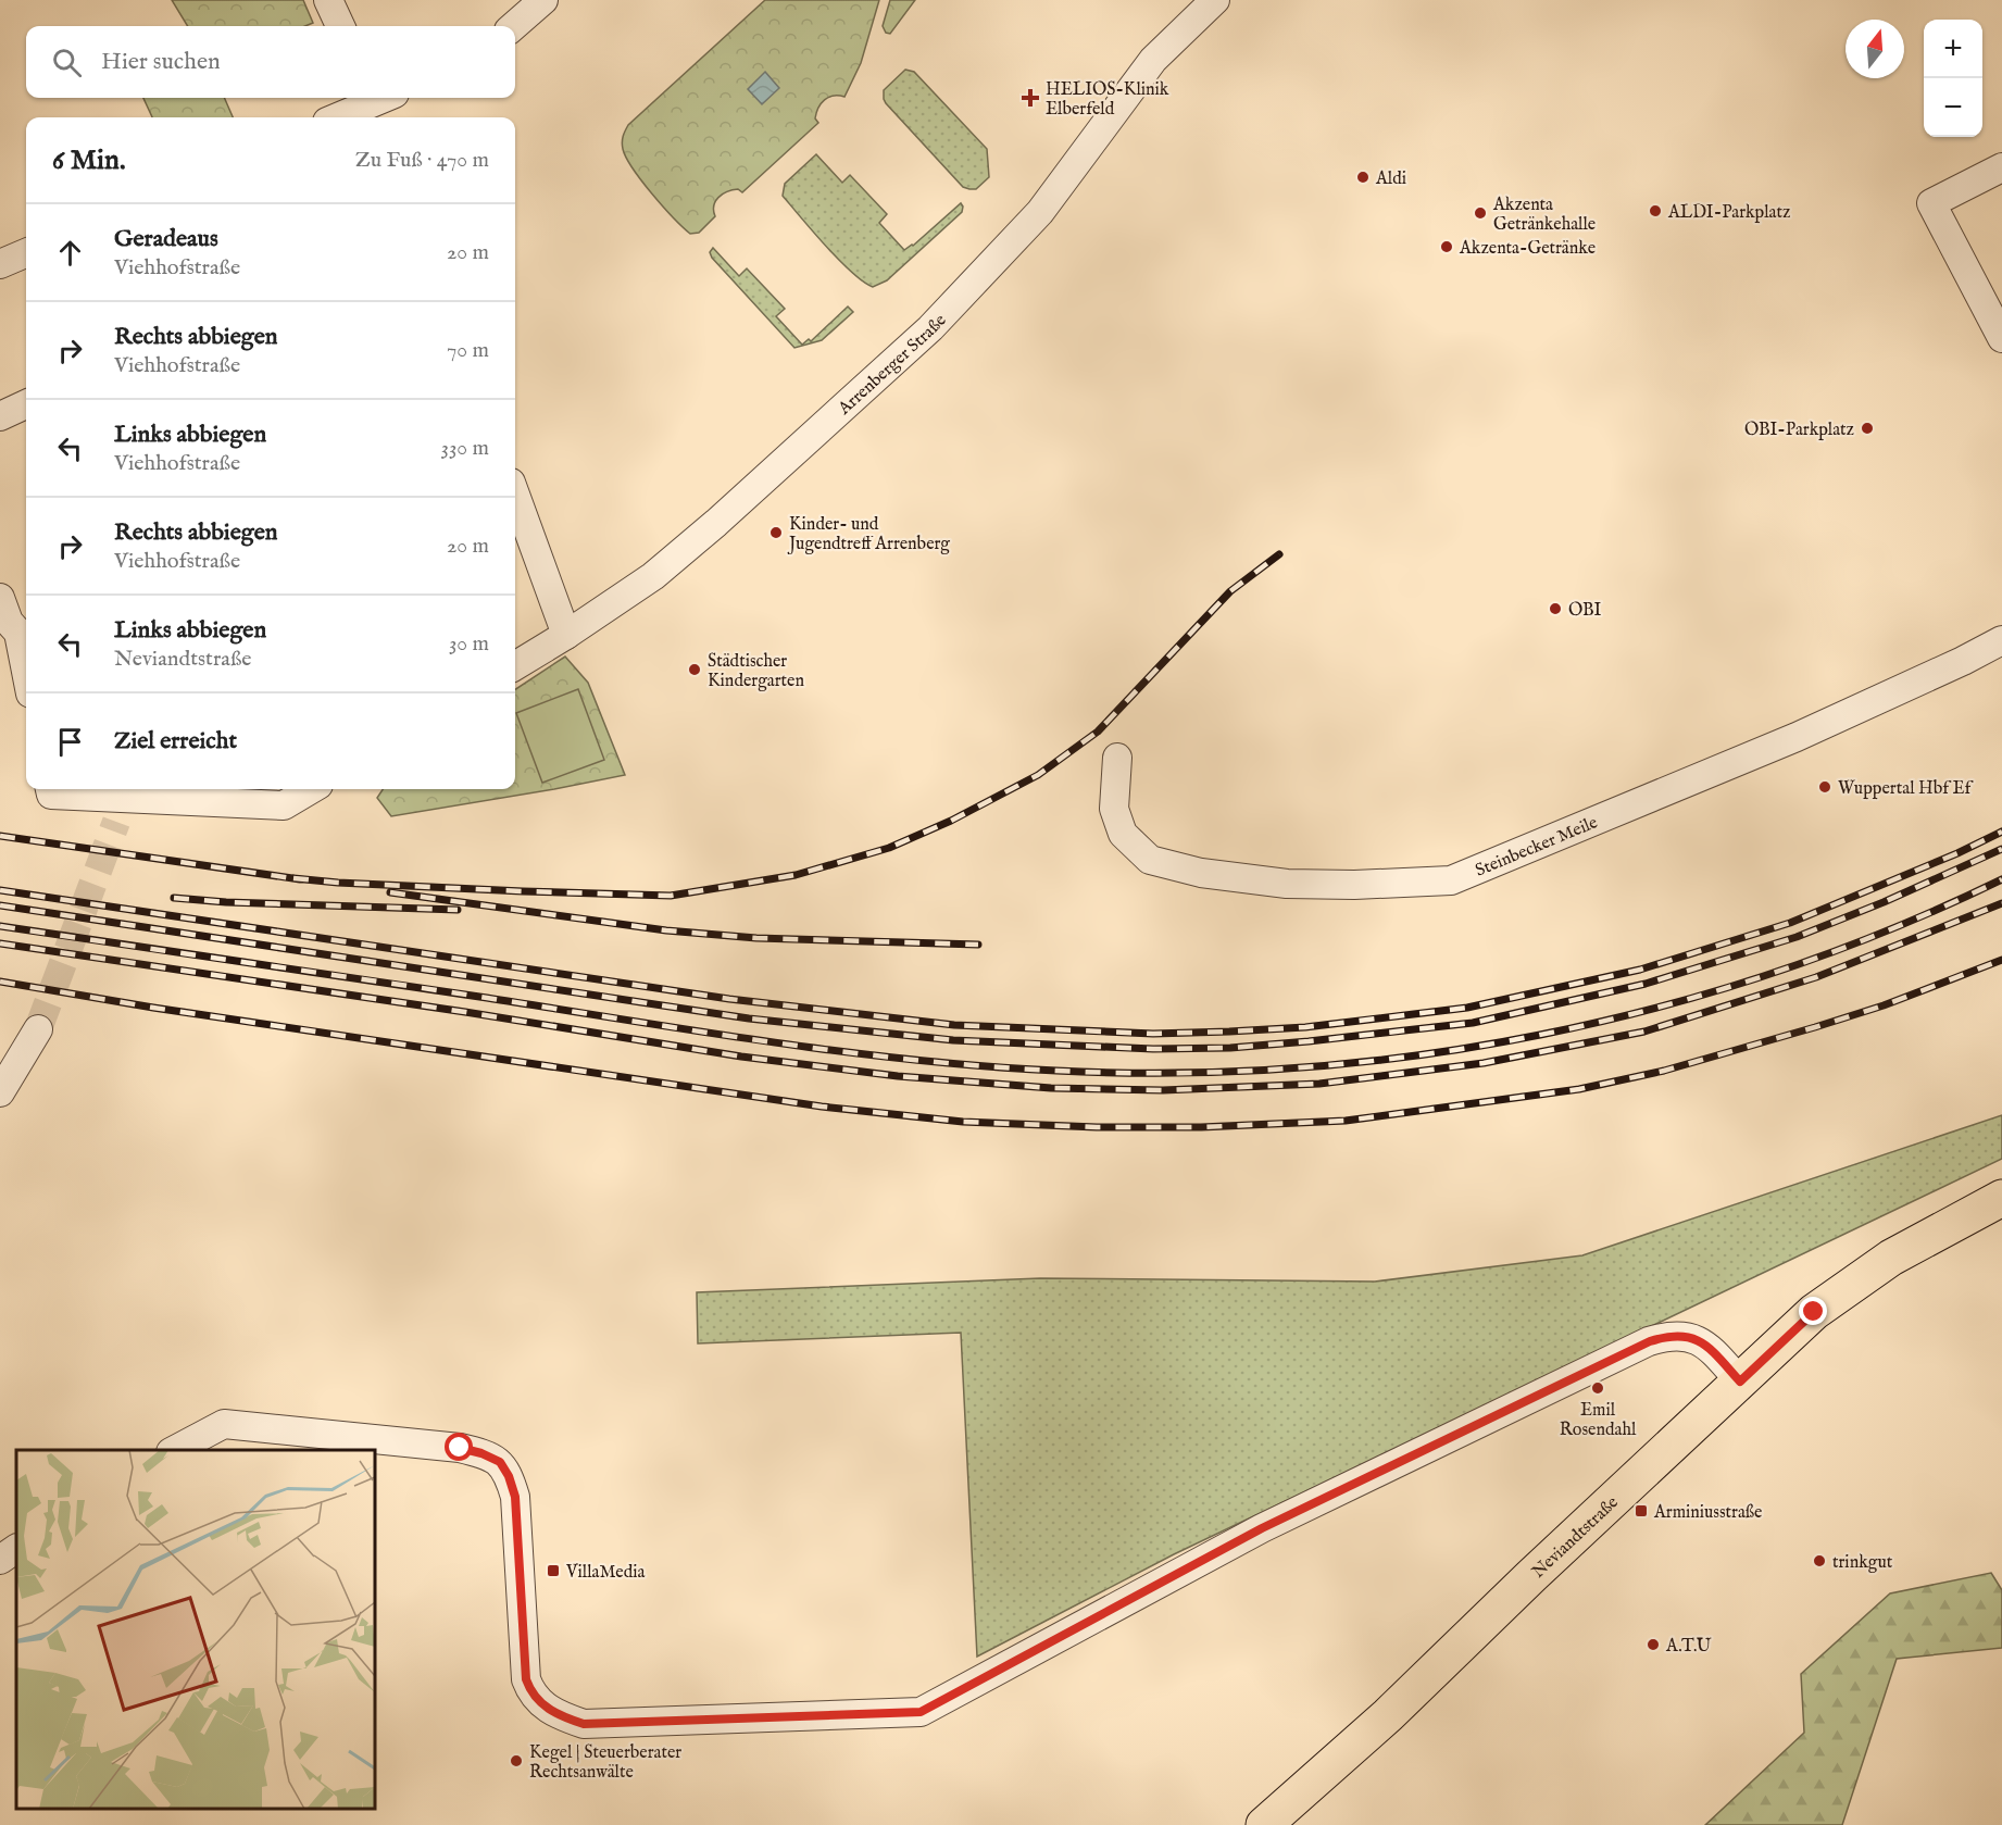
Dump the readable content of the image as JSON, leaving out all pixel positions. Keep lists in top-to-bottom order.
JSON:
{
  "streets": {
    "main road": ["Neviandtstraße"],
    "street": ["Arrenberger Straße", "Steinbecker Meile"]
  },
  "places": {
    "health": ["HELIOS-Klinik Elberfeld"],
    "other": [
      "Aldi",
      "ALDI-Parkplatz",
      "Akzenta Getränkehalle",
      "Akzenta-Getränke",
      "OBI-Parkplatz",
      "Kinder- und Jugendtreff Arrenberg",
      "OBI",
      "Städtischer Kindergarten",
      "Wuppertal Hbf Ef",
      "Emil Rosendahl",
      "trinkgut",
      "A.T.U",
      "Kegel | Steuerberater Rechtsanwälte"
    ],
    "transit": ["Arminiusstraße", "VillaMedia"]
  },
  "north": "top",
  "page": {
    "map_buttons": ["+", "−"],
    "search": "Hier suchen",
    "heading": ["6 Min.", "Zu Fuß · 470 m"],
    "list": [
      ["Geradeaus", "Viehhofstraße", "20 m"],
      ["Rechts abbiegen", "Viehhofstraße", "70 m"],
      ["Links abbiegen", "Viehhofstraße", "330 m"],
      ["Rechts abbiegen", "Viehhofstraße", "20 m"],
      ["Links abbiegen", "Neviandtstraße", "30 m"],
      "Ziel erreicht"
    ]
  }
}
